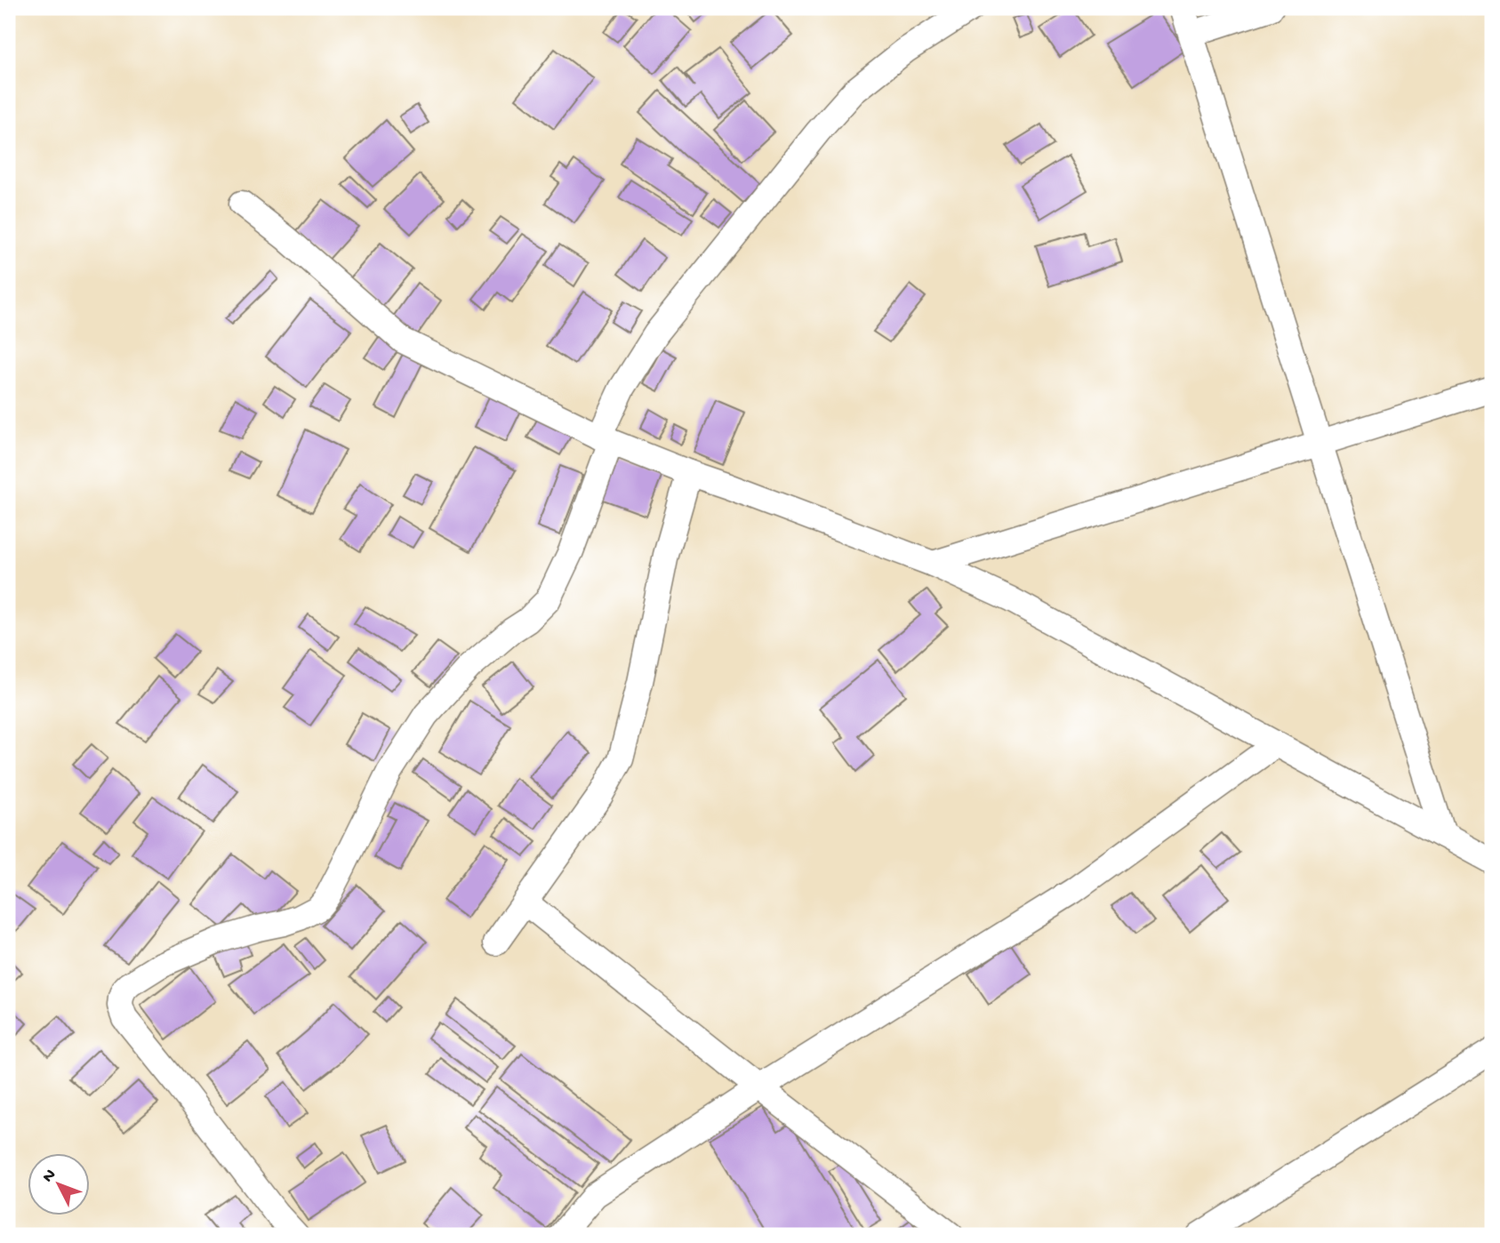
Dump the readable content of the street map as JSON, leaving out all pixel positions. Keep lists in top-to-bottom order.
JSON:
{
  "north": "top left"
}
